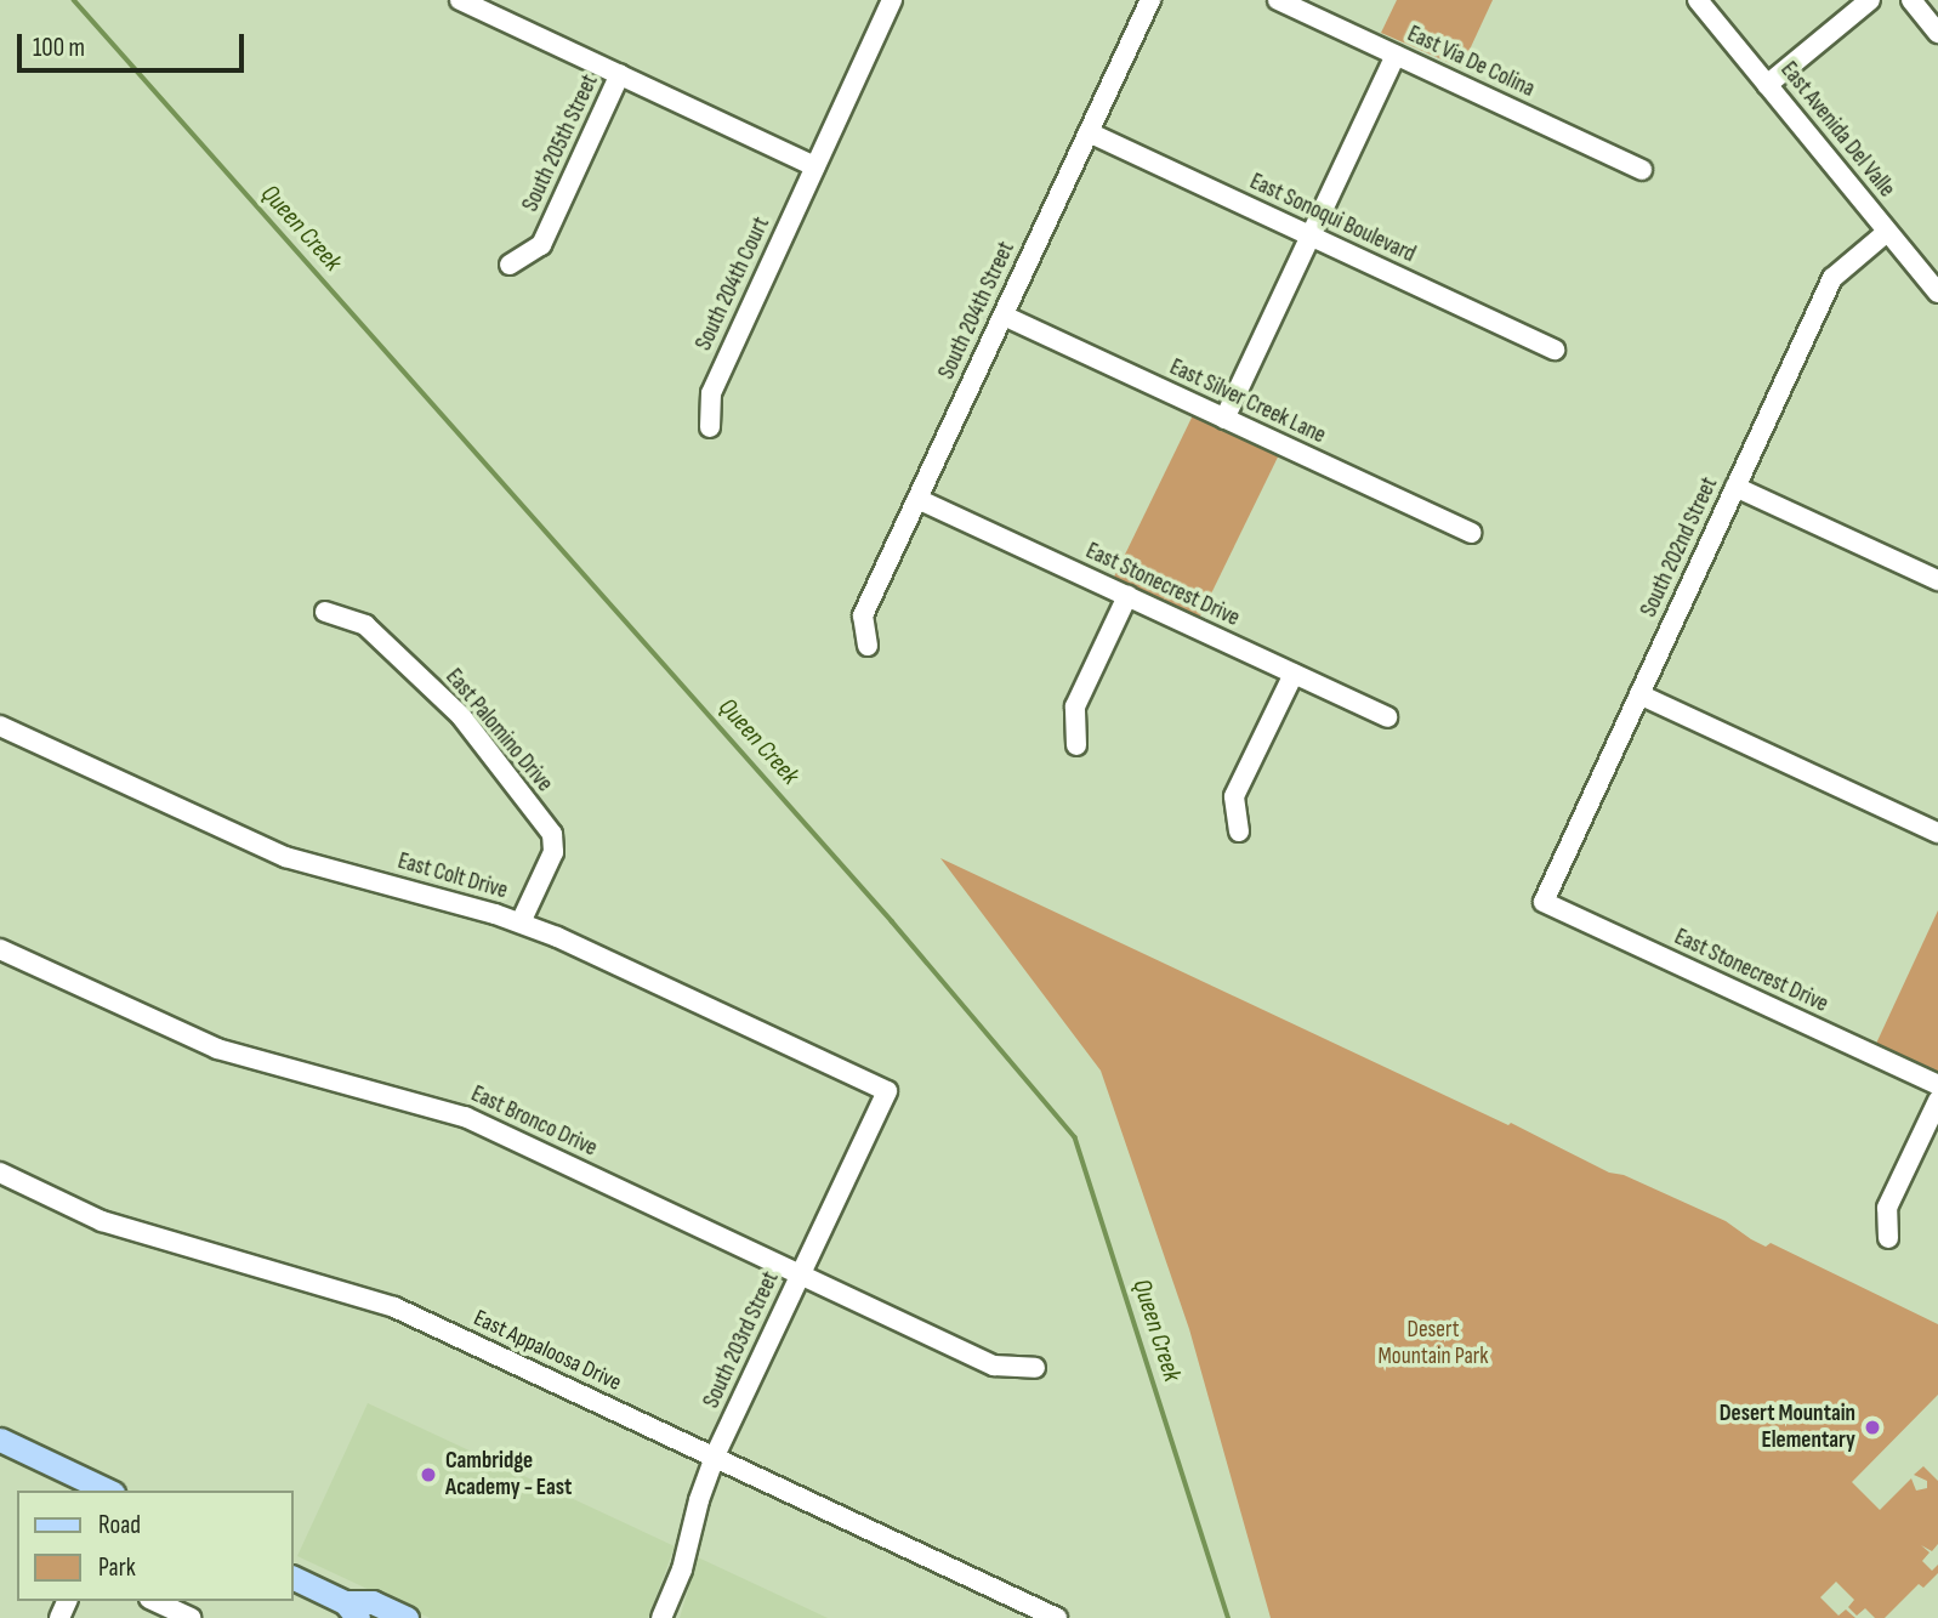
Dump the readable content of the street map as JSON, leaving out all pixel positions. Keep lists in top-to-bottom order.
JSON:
{
  "streets": {
    "street": [
      "East Via De Colina",
      "East Avenida Del Valle",
      "South 205th Street",
      "East Sonoqui Boulevard",
      "South 204th Court",
      "South 204th Street",
      "East Silver Creek Lane",
      "South 202nd Street",
      "East Stonecrest Drive",
      "East Palomino Drive",
      "East Colt Drive",
      "East Bronco Drive",
      "South 203rd Street",
      "East Appaloosa Drive"
    ]
  },
  "crossings": [
    ["East Avenida Del Valle", "South 202nd Street"],
    ["East Sonoqui Boulevard", "South 204th Street"],
    ["South 204th Street", "East Silver Creek Lane"],
    ["South 204th Street", "East Stonecrest Drive"],
    ["South 202nd Street", "East Stonecrest Drive"],
    ["East Palomino Drive", "East Colt Drive"],
    ["East Colt Drive", "South 203rd Street"],
    ["East Bronco Drive", "South 203rd Street"],
    ["South 203rd Street", "East Appaloosa Drive"]
  ],
  "water": ["Queen Creek"],
  "parks": ["Desert Mountain Park"],
  "places": ["Desert Mountain Elementary", "Cambridge Academy - East"],
  "legend": ["Road", "Park"],
  "scale_bar": "100 m"
}
